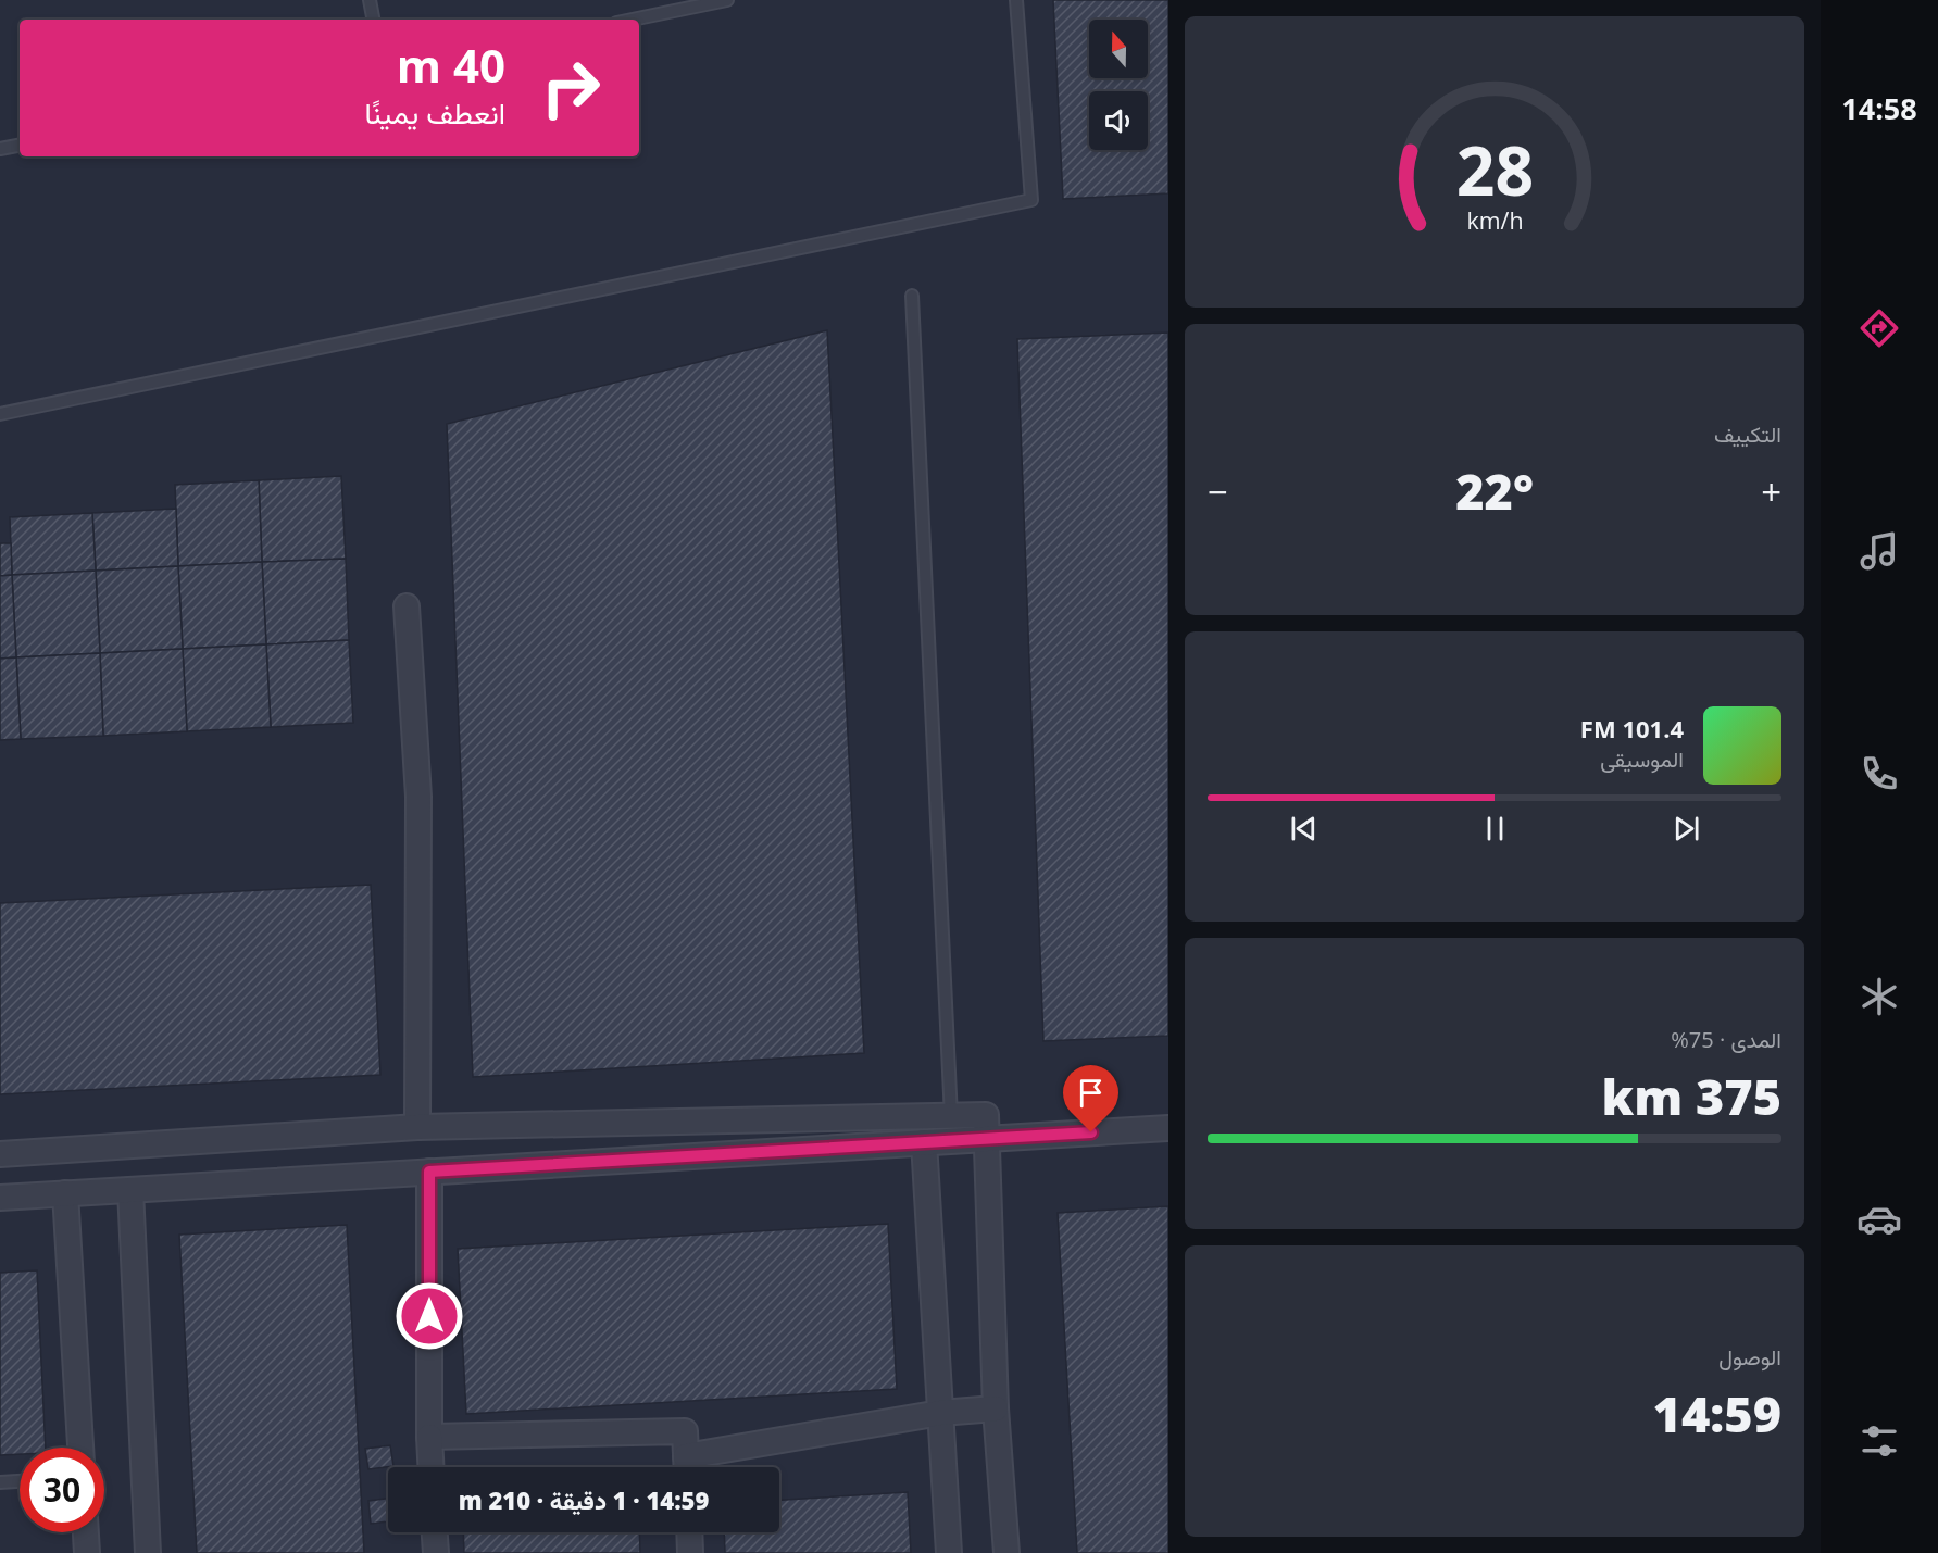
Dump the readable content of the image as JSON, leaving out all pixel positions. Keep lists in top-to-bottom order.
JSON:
{
  "north": "top",
  "page": {
    "tabs": "14:58",
    "turn": ["40 m", "انعطف يمينًا"],
    "tile": [
      "التكييف",
      ["المدى · 75%", "375 km"],
      ["الوصول", "14:59"]
    ],
    "heat": ["−", "22°", "+"],
    "song": ["101.4 FM", "الموسيقى"],
    "limit": "30",
    "trip": "14:59 · 1 دقيقة · 210 m",
    "gauge": ["28", "km/h"]
  }
}
